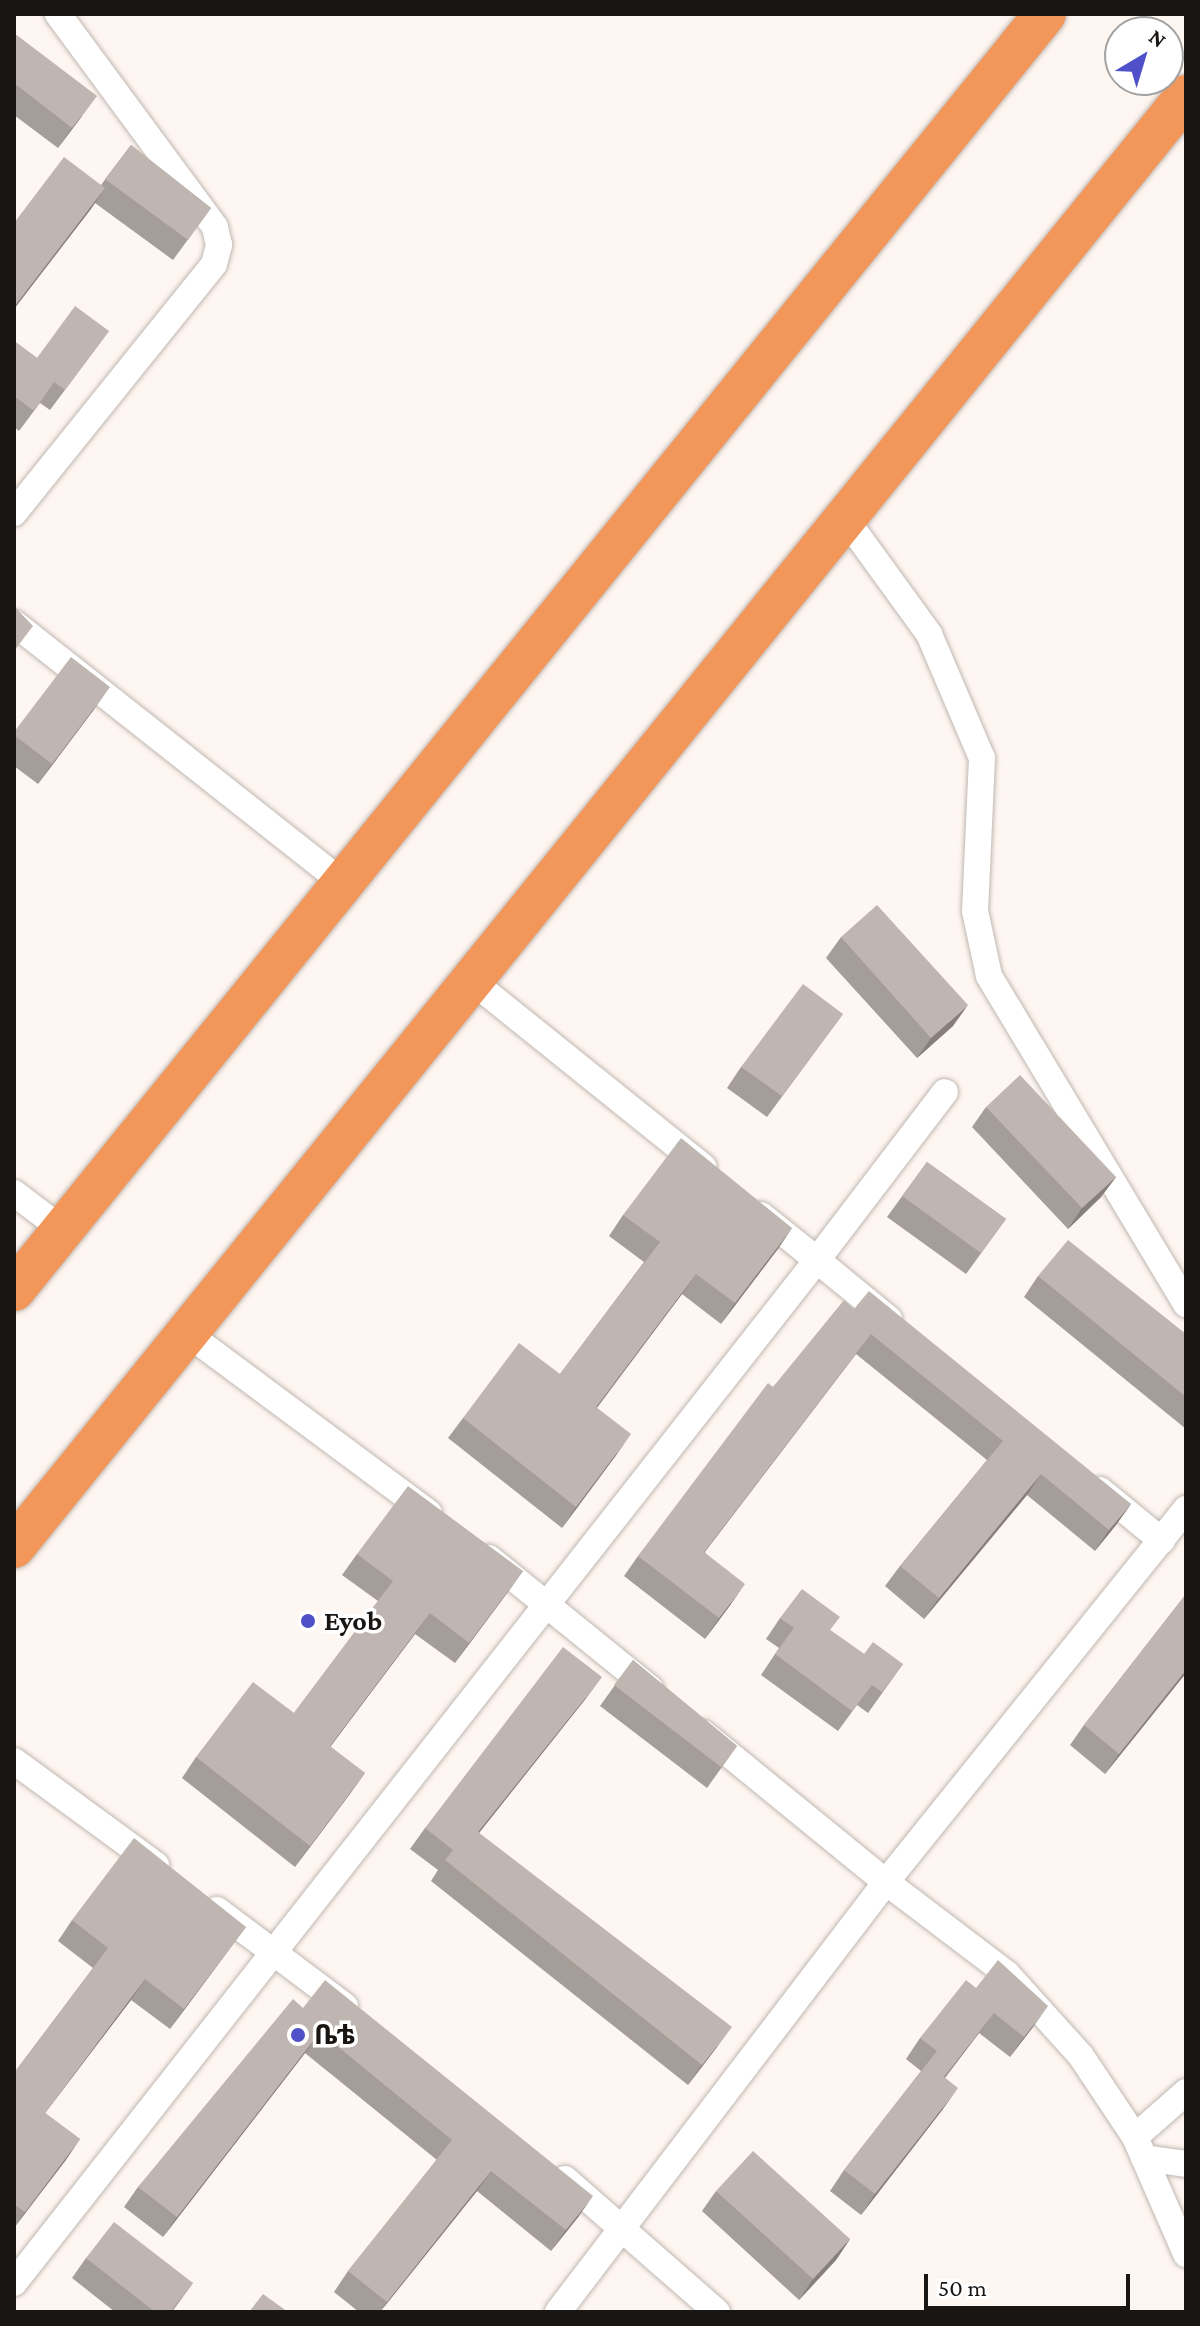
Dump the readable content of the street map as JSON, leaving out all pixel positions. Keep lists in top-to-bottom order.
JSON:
{
  "places": ["Eyob", "ቤቴ"],
  "scale_bar": "50 m",
  "north": "top right"
}
